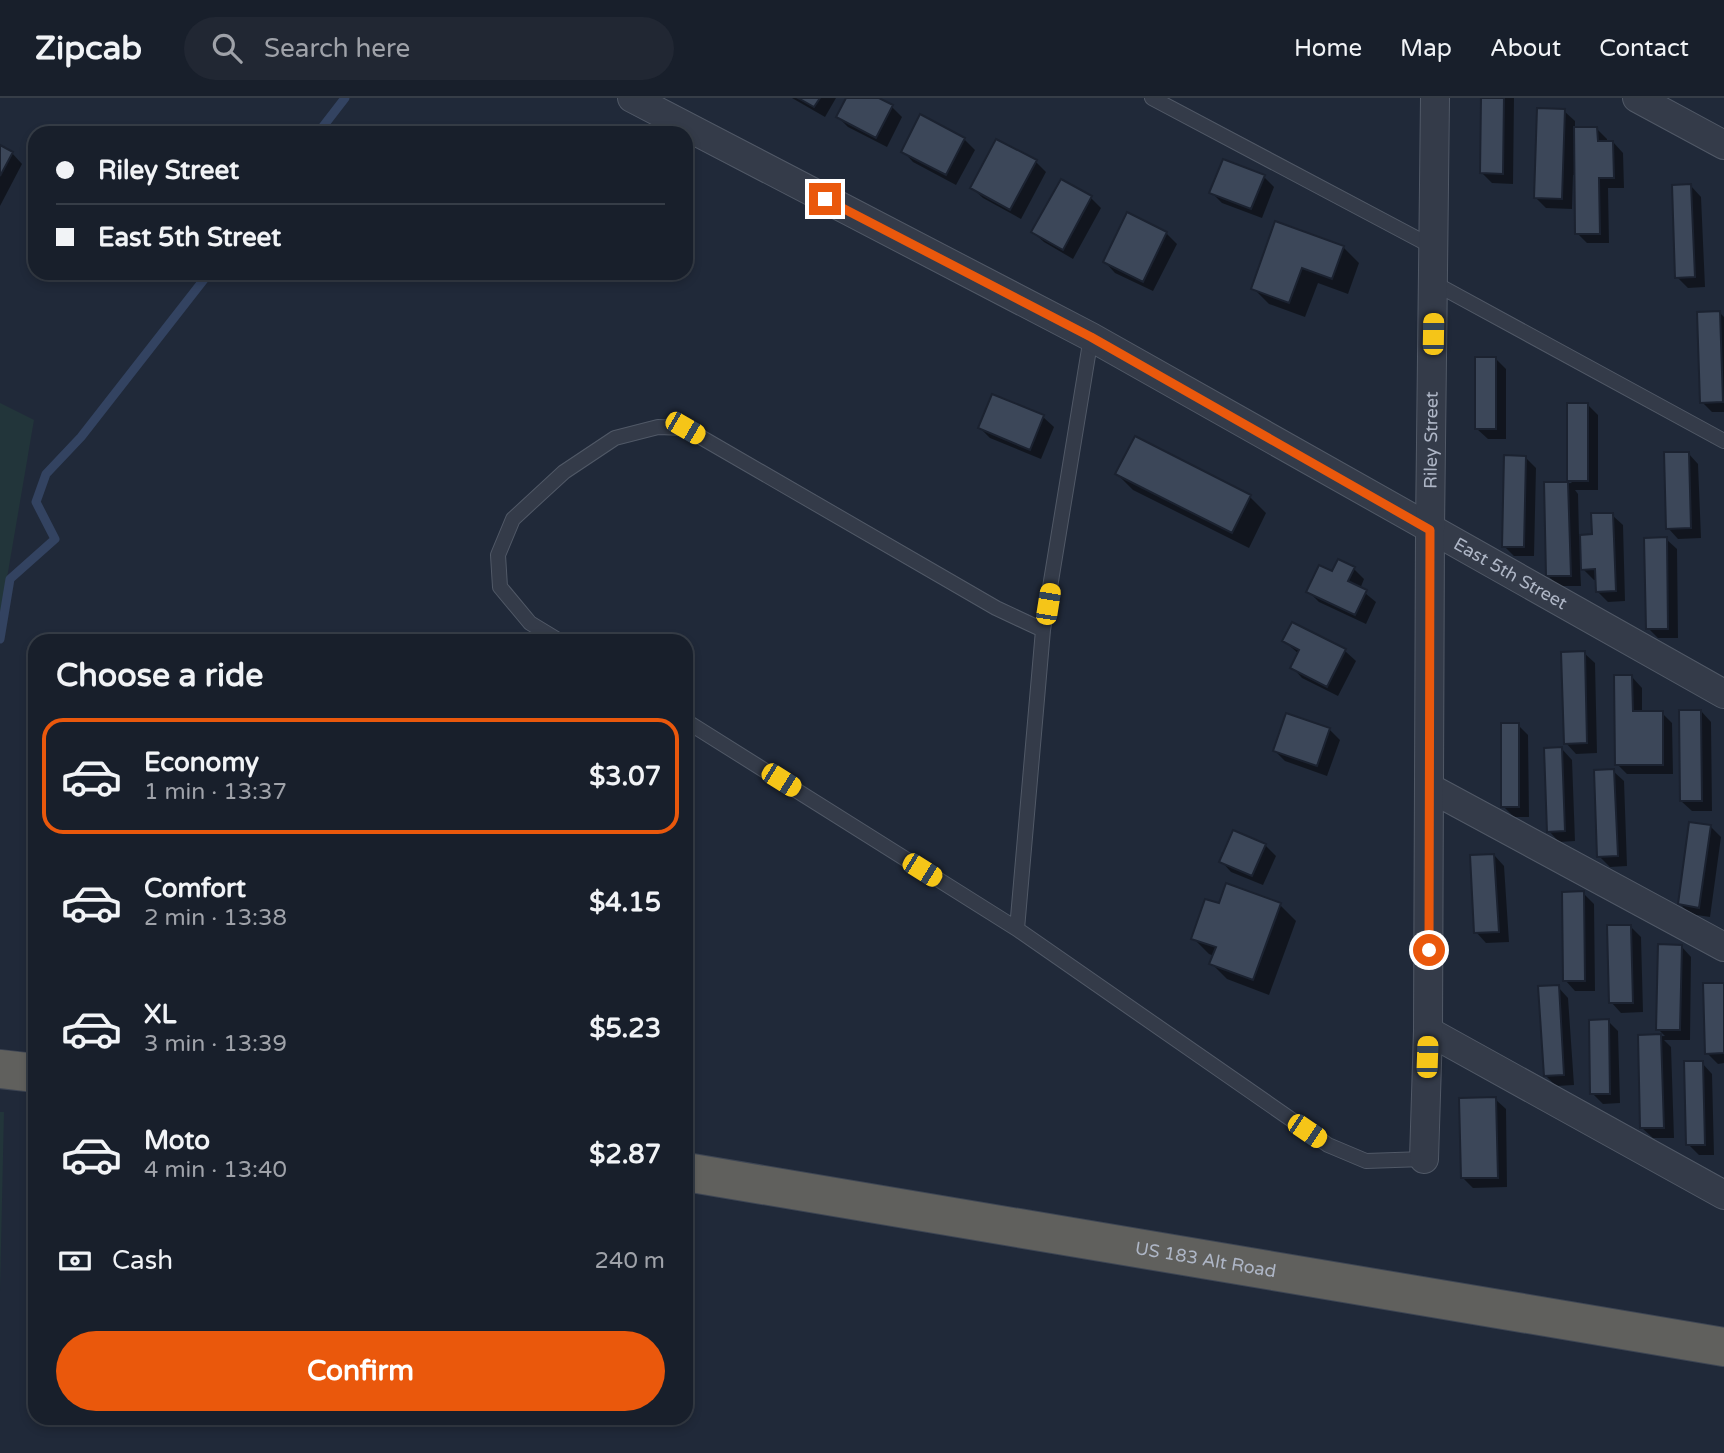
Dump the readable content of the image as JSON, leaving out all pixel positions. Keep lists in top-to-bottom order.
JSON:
{
  "streets": {
    "highway": ["US 183 Alt Road"],
    "street": ["Riley Street", "East 5th Street"]
  },
  "crossings": [
    ["Riley Street", "East 5th Street"]
  ],
  "page": {
    "header": "Zipcab",
    "search": "Search here",
    "nav": [
      "Home",
      "Map",
      "About",
      "Contact"
    ],
    "banner": ["Riley Street", "East 5th Street"],
    "heading": "Choose a ride",
    "list": [
      {
        "name": "Economy",
        "note": "1 min · 13:37",
        "value": "$3.07"
      },
      {
        "name": "Comfort",
        "note": "2 min · 13:38",
        "value": "$4.15"
      },
      {
        "name": "XL",
        "note": "3 min · 13:39",
        "value": "$5.23"
      },
      {
        "name": "Moto",
        "note": "4 min · 13:40",
        "value": "$2.87"
      }
    ],
    "pay": ["Cash", "240 m"],
    "buttons": "Confirm"
  }
}
